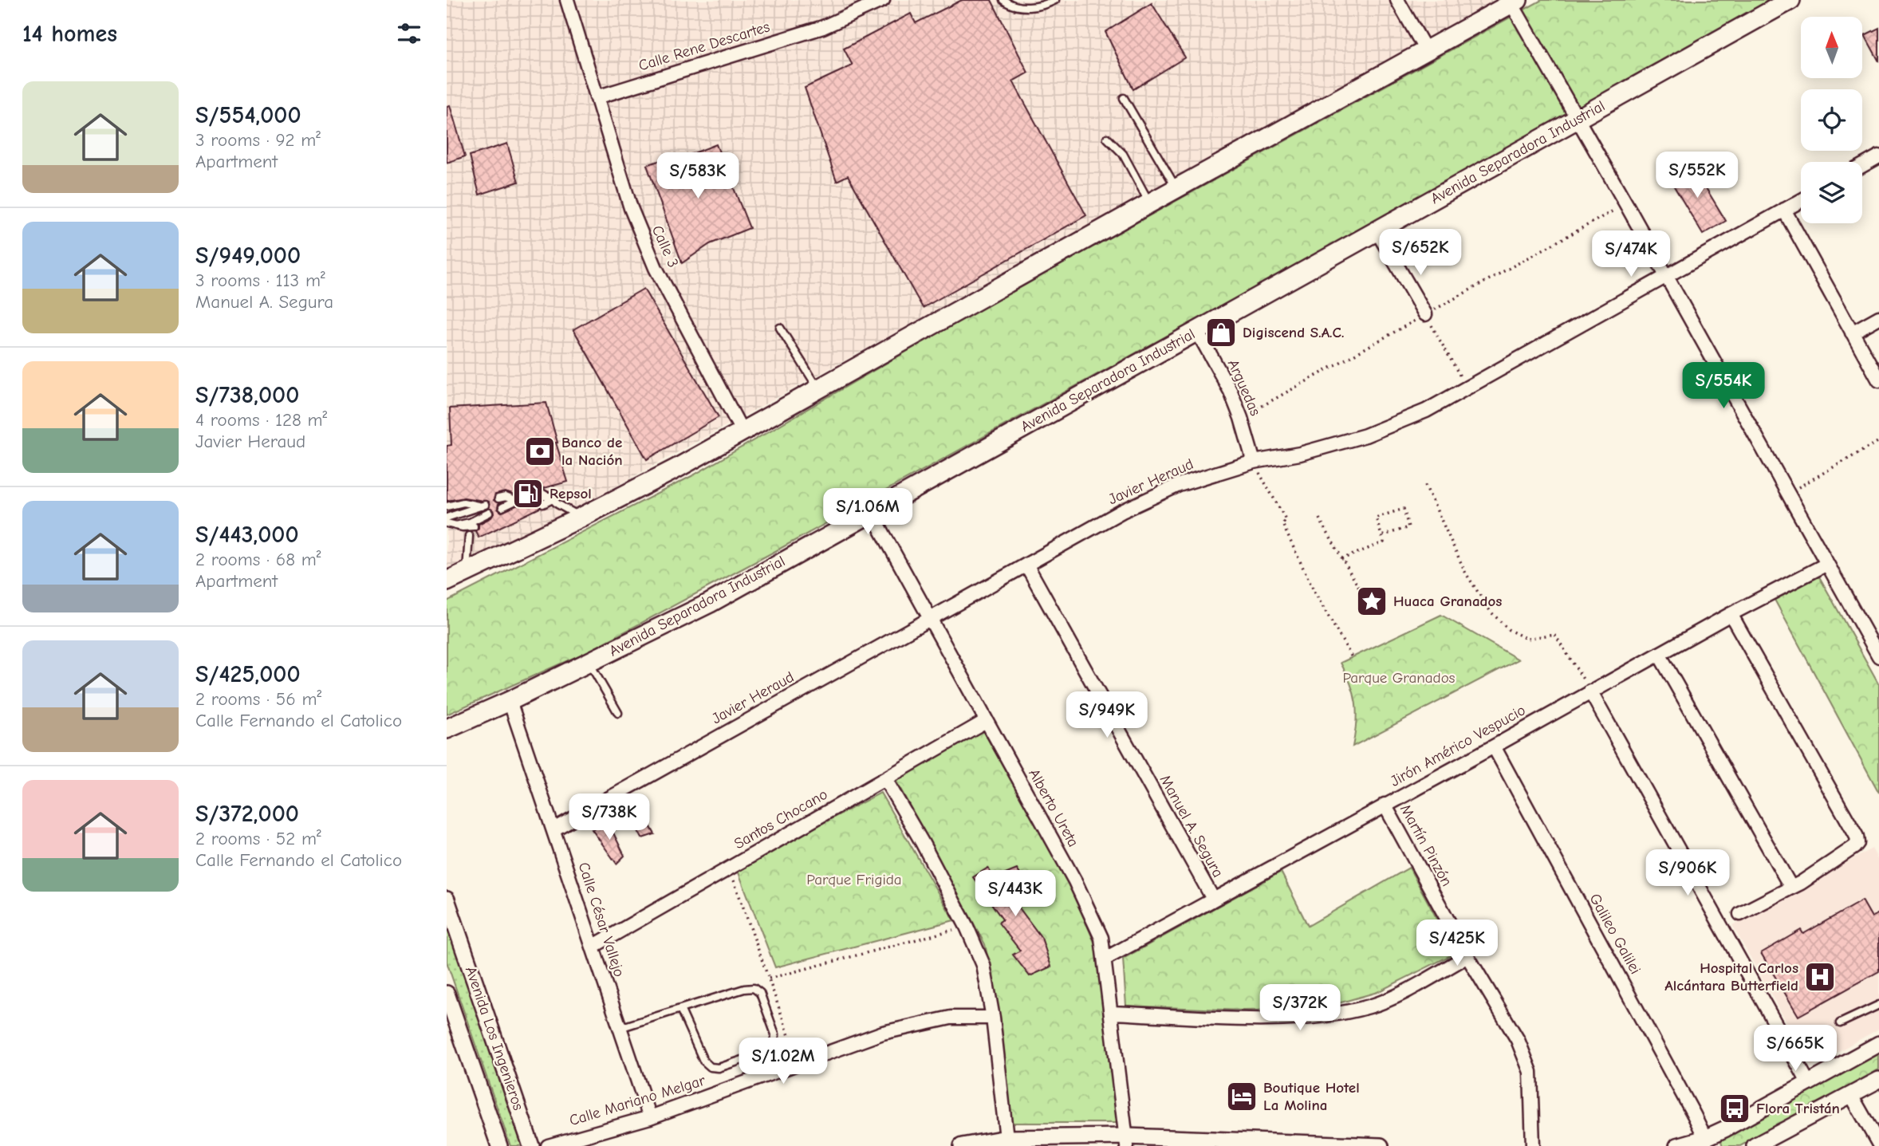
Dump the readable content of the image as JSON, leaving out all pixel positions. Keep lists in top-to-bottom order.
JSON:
{
  "streets": {
    "main road": ["Avenida Separadora Industrial"],
    "street": [
      "Calle Rene Descartes",
      "Calle 3",
      "Arguedas",
      "Javier Heraud",
      "Jirón Américo Vespucio",
      "Alberto Ureta",
      "Santos Chocano",
      "Manuel A. Segura",
      "Martín Pinzón",
      "Calle César Vallejo",
      "Galileo Galilei",
      "Avenida Los Ingenieros",
      "Calle Mariano Melgar"
    ]
  },
  "crossings": [
    ["Calle Rene Descartes", "Calle 3"],
    ["Avenida Separadora Industrial", "Arguedas"],
    ["Avenida Separadora Industrial", "Alberto Ureta"],
    ["Avenida Separadora Industrial", "Calle César Vallejo"],
    ["Arguedas", "Javier Heraud"],
    ["Javier Heraud", "Alberto Ureta"],
    ["Javier Heraud", "Manuel A. Segura"],
    ["Javier Heraud", "Calle César Vallejo"],
    ["Jirón Américo Vespucio", "Alberto Ureta"],
    ["Jirón Américo Vespucio", "Manuel A. Segura"],
    ["Jirón Américo Vespucio", "Martín Pinzón"],
    ["Jirón Américo Vespucio", "Galileo Galilei"],
    ["Alberto Ureta", "Santos Chocano"],
    ["Santos Chocano", "Calle César Vallejo"],
    ["Calle César Vallejo", "Calle Mariano Melgar"]
  ],
  "parks": ["Parque Granados", "Parque Frigida"],
  "places": {
    "shop": ["Digiscend S.A.C."],
    "bank": ["Banco de la Nación"],
    "fuel station": ["Repsol"],
    "place": ["Huaca Granados"],
    "hospital": ["Hospital Carlos Alcántara Butterfield"],
    "hotel": ["Boutique Hotel La Molina"],
    "bus stop": ["Flora Tristán"]
  },
  "north": "top",
  "page": {
    "heading": "14 homes",
    "list": [
      {
        "name": "S/554,000",
        "note": "3 rooms · 92 m² · Apartment"
      },
      {
        "name": "S/949,000",
        "note": "3 rooms · 113 m² · Manuel A. Segura"
      },
      {
        "name": "S/738,000",
        "note": "4 rooms · 128 m² · Javier Heraud"
      },
      {
        "name": "S/443,000",
        "note": "2 rooms · 68 m² · Apartment"
      },
      {
        "name": "S/425,000",
        "note": "2 rooms · 56 m² · Calle Fernando el Catolico"
      },
      {
        "name": "S/372,000",
        "note": "2 rooms · 52 m² · Calle Fernando el Catolico"
      }
    ],
    "price": [
      "S/552K",
      "S/583K",
      "S/652K",
      "S/474K",
      "S/554K",
      "S/1.06M",
      "S/949K",
      "S/738K",
      "S/906K",
      "S/443K",
      "S/425K",
      "S/372K",
      "S/665K",
      "S/1.02M"
    ]
  }
}
